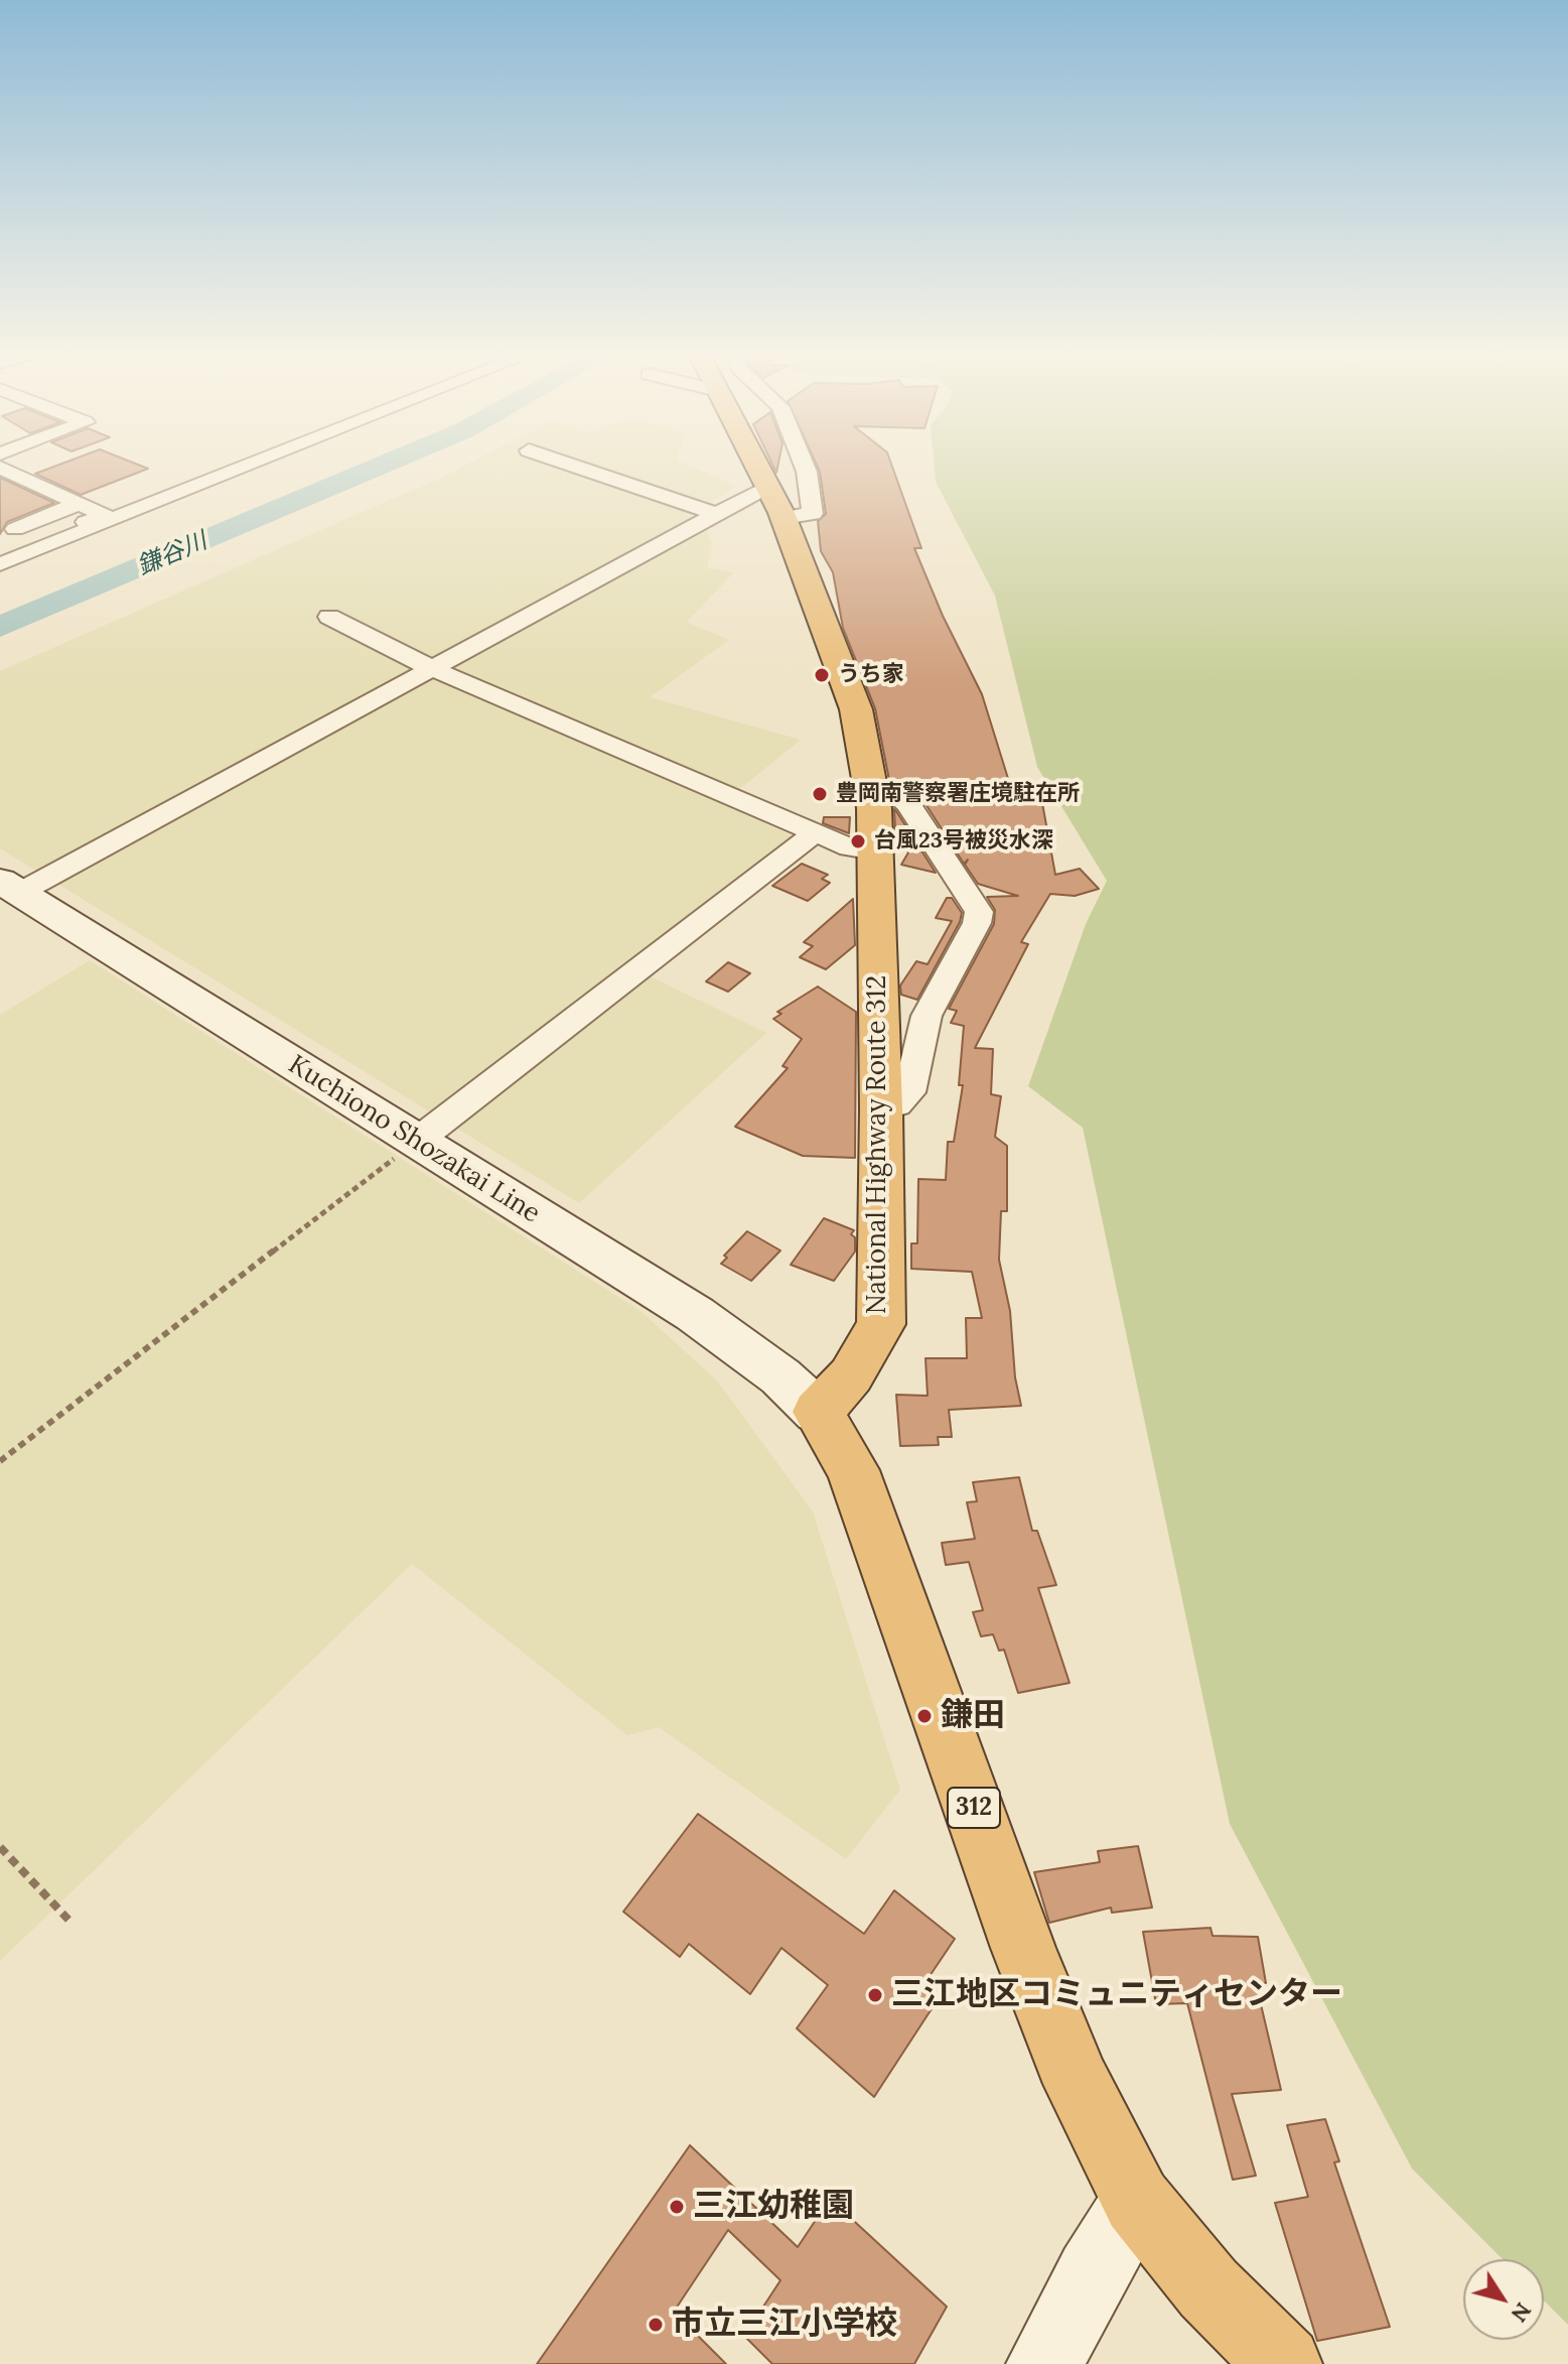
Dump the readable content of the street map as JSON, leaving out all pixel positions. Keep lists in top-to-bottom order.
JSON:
{
  "streets": {
    "highway": ["National Highway Route 312", "312"],
    "main road": ["Kuchiono Shozakai Line"]
  },
  "crossings": [
    ["Kuchiono Shozakai Line", "National Highway Route 312"],
    ["Kuchiono Shozakai Line", "312"],
    ["National Highway Route 312", "312"]
  ],
  "water": ["鎌谷川"],
  "places": [
    "うち家",
    "豊岡南警察署庄境駐在所",
    "台風23号被災水深",
    "鎌田",
    "三江地区コミュニティセンター",
    "三江幼稚園",
    "市立三江小学校"
  ],
  "north": "bottom right"
}
